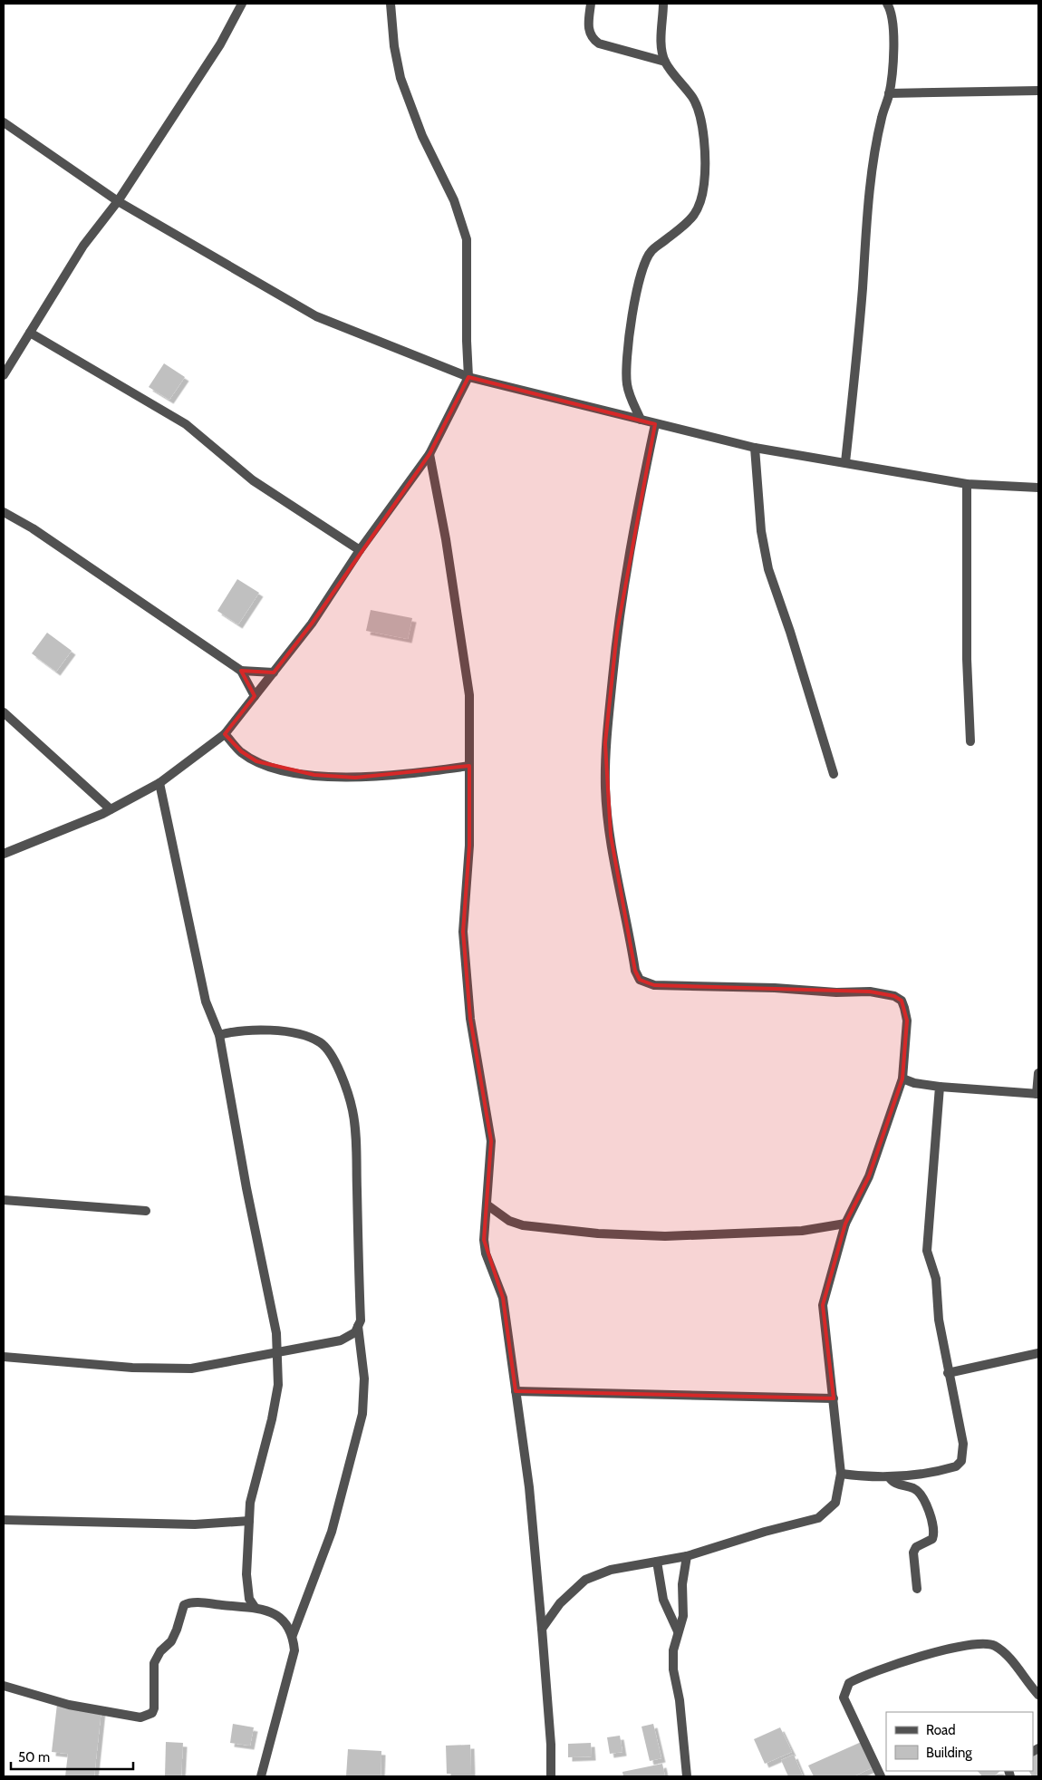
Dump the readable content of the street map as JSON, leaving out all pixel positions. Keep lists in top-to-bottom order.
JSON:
{
  "legend": ["Road", "Building"],
  "scale_bar": "50 m"
}
